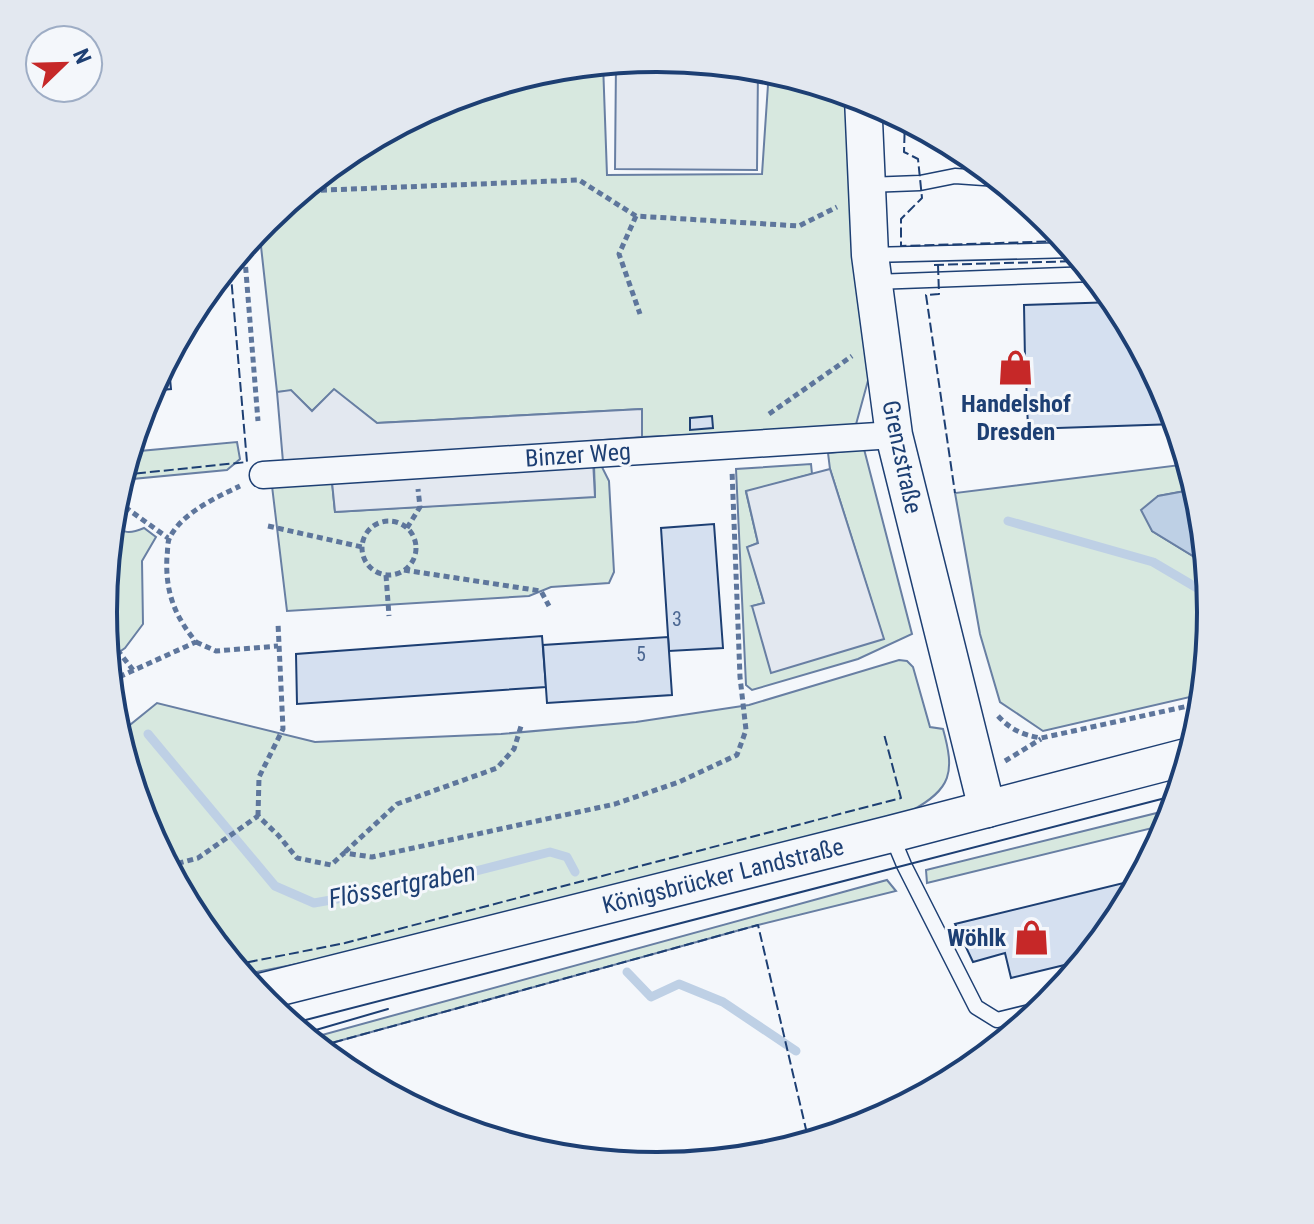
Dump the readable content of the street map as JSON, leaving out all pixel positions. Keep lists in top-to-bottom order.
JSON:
{
  "streets": {
    "main road": ["Grenzstraße", "Königsbrücker Landstraße"],
    "street": ["Binzer Weg"]
  },
  "crossings": [
    ["Binzer Weg", "Grenzstraße"],
    ["Grenzstraße", "Königsbrücker Landstraße"]
  ],
  "water": ["Flössertgraben"],
  "places": {
    "shop": ["Handelshof Dresden", "Wöhlk"]
  },
  "house_numbers": ["3", "5"],
  "north": "top right"
}
